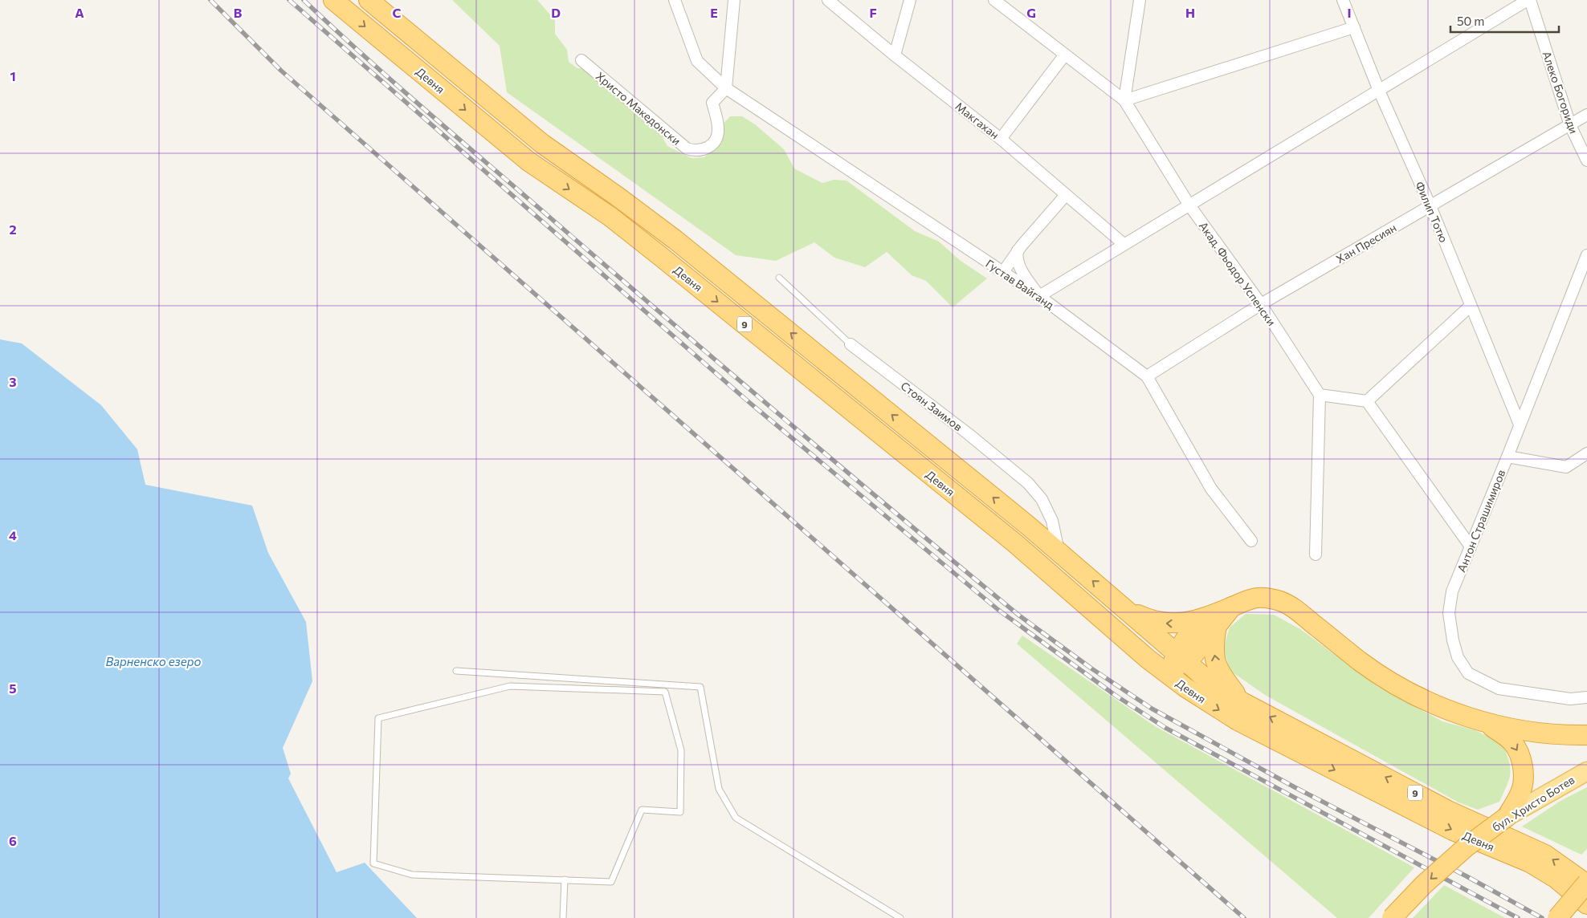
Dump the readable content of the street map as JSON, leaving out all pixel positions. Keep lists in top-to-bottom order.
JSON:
{
  "streets": {
    "highway": ["Девня", "9", "бул. Христо Ботев"],
    "street": [
      "Алеко Богориди",
      "Христо Македонски",
      "Макгахан",
      "Филип Тотю",
      "Хан Пресиян",
      "Акад. Фьодор Успенски",
      "Густав Вайганд",
      "Стоян Заимов",
      "Антон Страшимиров"
    ]
  },
  "crossings": [
    ["Девня", "9"],
    ["Девня", "Стоян Заимов"],
    ["Алеко Богориди", "Хан Пресиян"],
    ["Христо Македонски", "Густав Вайганд"],
    ["Филип Тотю", "Хан Пресиян"],
    ["Филип Тотю", "Антон Страшимиров"],
    ["Хан Пресиян", "Акад. Фьодор Успенски"],
    ["Хан Пресиян", "Густав Вайганд"]
  ],
  "one_way": ["бул. Христо Ботев"],
  "water": ["Варненско езеро"],
  "scale_bar": "50 m",
  "grid": {
    "columns": [
      "A",
      "B",
      "C",
      "D",
      "E",
      "F",
      "G",
      "H",
      "I"
    ],
    "rows": [
      "1",
      "2",
      "3",
      "4",
      "5",
      "6"
    ]
  }
}
